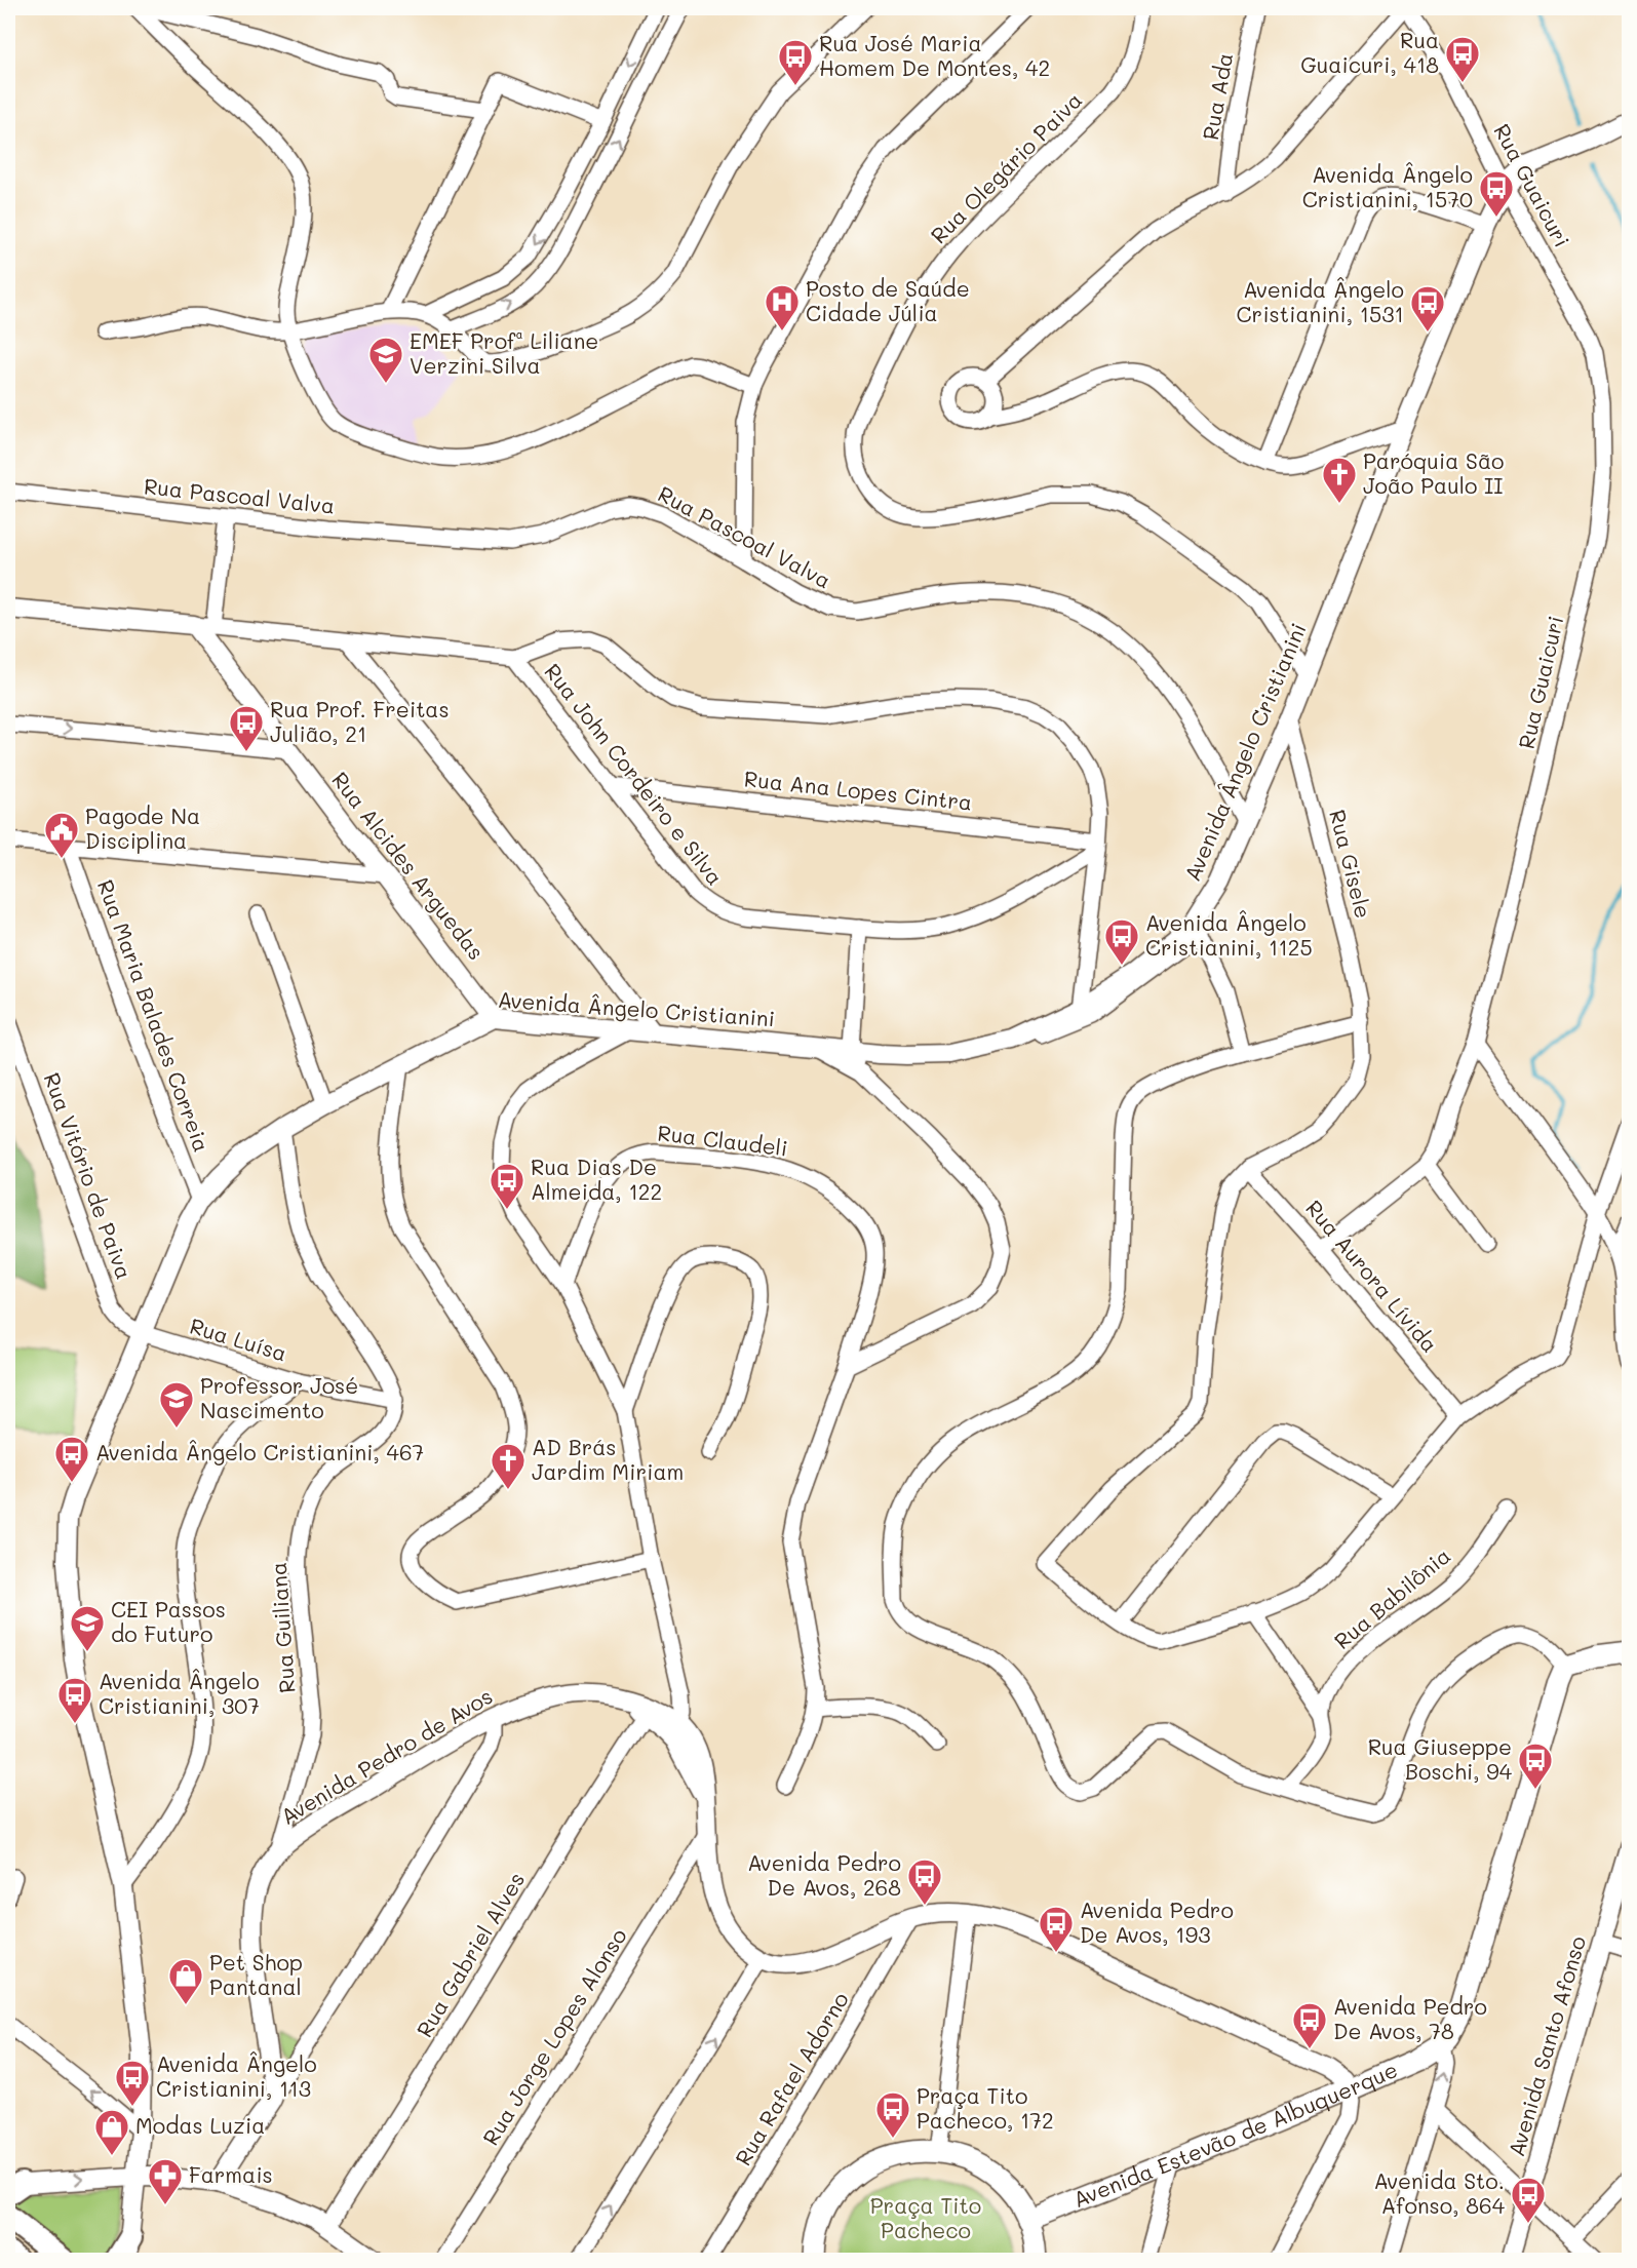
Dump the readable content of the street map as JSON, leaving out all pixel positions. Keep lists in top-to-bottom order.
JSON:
{
  "streets": {
    "main road": ["Avenida Estevão de Albuquerque"],
    "street": [
      "Rua Ada",
      "Rua Olegário Paiva",
      "Rua Guaicuri",
      "Rua Pascoal Valva",
      "Avenida Ângelo Cristianini",
      "Rua John Cordeiro e Silva",
      "Rua Ana Lopes Cintra",
      "Rua Gisele",
      "Rua Alcides Arguedas",
      "Rua Maria Balades Correia",
      "Rua Claudeli",
      "Rua Vitório de Paiva",
      "Rua Aurora Lívida",
      "Rua Luísa",
      "Rua Babilônia",
      "Rua Guiliana",
      "Avenida Pedro de Avos",
      "Rua Gabriel Alves",
      "Rua Jorge Lopes Alonso",
      "Avenida Santo Afonso",
      "Rua Rafael Adorno"
    ]
  },
  "crossings": [
    ["Rua Olegário Paiva", "Avenida Ângelo Cristianini"],
    ["Rua Guaicuri", "Avenida Ângelo Cristianini"],
    ["Rua Pascoal Valva", "Avenida Ângelo Cristianini"],
    ["Avenida Ângelo Cristianini", "Rua Gisele"],
    ["Avenida Ângelo Cristianini", "Rua Alcides Arguedas"],
    ["Avenida Ângelo Cristianini", "Rua Maria Balades Correia"],
    ["Avenida Ângelo Cristianini", "Rua Vitório de Paiva"],
    ["Avenida Ângelo Cristianini", "Rua Luísa"],
    ["Rua John Cordeiro e Silva", "Rua Ana Lopes Cintra"],
    ["Rua John Cordeiro e Silva", "Rua Alcides Arguedas"],
    ["Rua Gisele", "Rua Aurora Lívida"],
    ["Rua Vitório de Paiva", "Rua Luísa"],
    ["Rua Luísa", "Rua Guiliana"],
    ["Rua Guiliana", "Avenida Pedro de Avos"],
    ["Avenida Pedro de Avos", "Rua Gabriel Alves"],
    ["Avenida Pedro de Avos", "Rua Jorge Lopes Alonso"]
  ],
  "parks": ["Praça Tito Pacheco"],
  "places": {
    "bus stop": [
      "Rua Guaicuri, 418",
      "Rua José Maria Homem De Montes, 42",
      "Avenida Ângelo Cristianini, 1570",
      "Avenida Ângelo Cristianini, 1531",
      "Rua Prof. Freitas Julião, 21",
      "Avenida Ângelo Cristianini, 1125",
      "Rua Dias De Almeida, 122",
      "Avenida Ângelo Cristianini, 467",
      "Avenida Ângelo Cristianini, 307",
      "Rua Giuseppe Boschi, 94",
      "Avenida Pedro De Avos, 268",
      "Avenida Pedro De Avos, 193",
      "Avenida Pedro De Avos, 78",
      "Avenida Ângelo Cristianini, 113",
      "Praça Tito Pacheco, 172",
      "Avenida Sto. Afonso, 864"
    ],
    "hospital": ["Posto de Saúde Cidade Júlia"],
    "school or university": ["EMEF Profª Liliane Verzini Silva", "Professor José Nascimento", "CEI Passos do Futuro"],
    "church": ["Paróquia São João Paulo II", "AD Brás Jardim Miriam"],
    "public building": ["Pagode Na Disciplina"],
    "shop": ["Pet Shop Pantanal", "Modas Luzia"],
    "pharmacy": ["Farmais"]
  }
}
